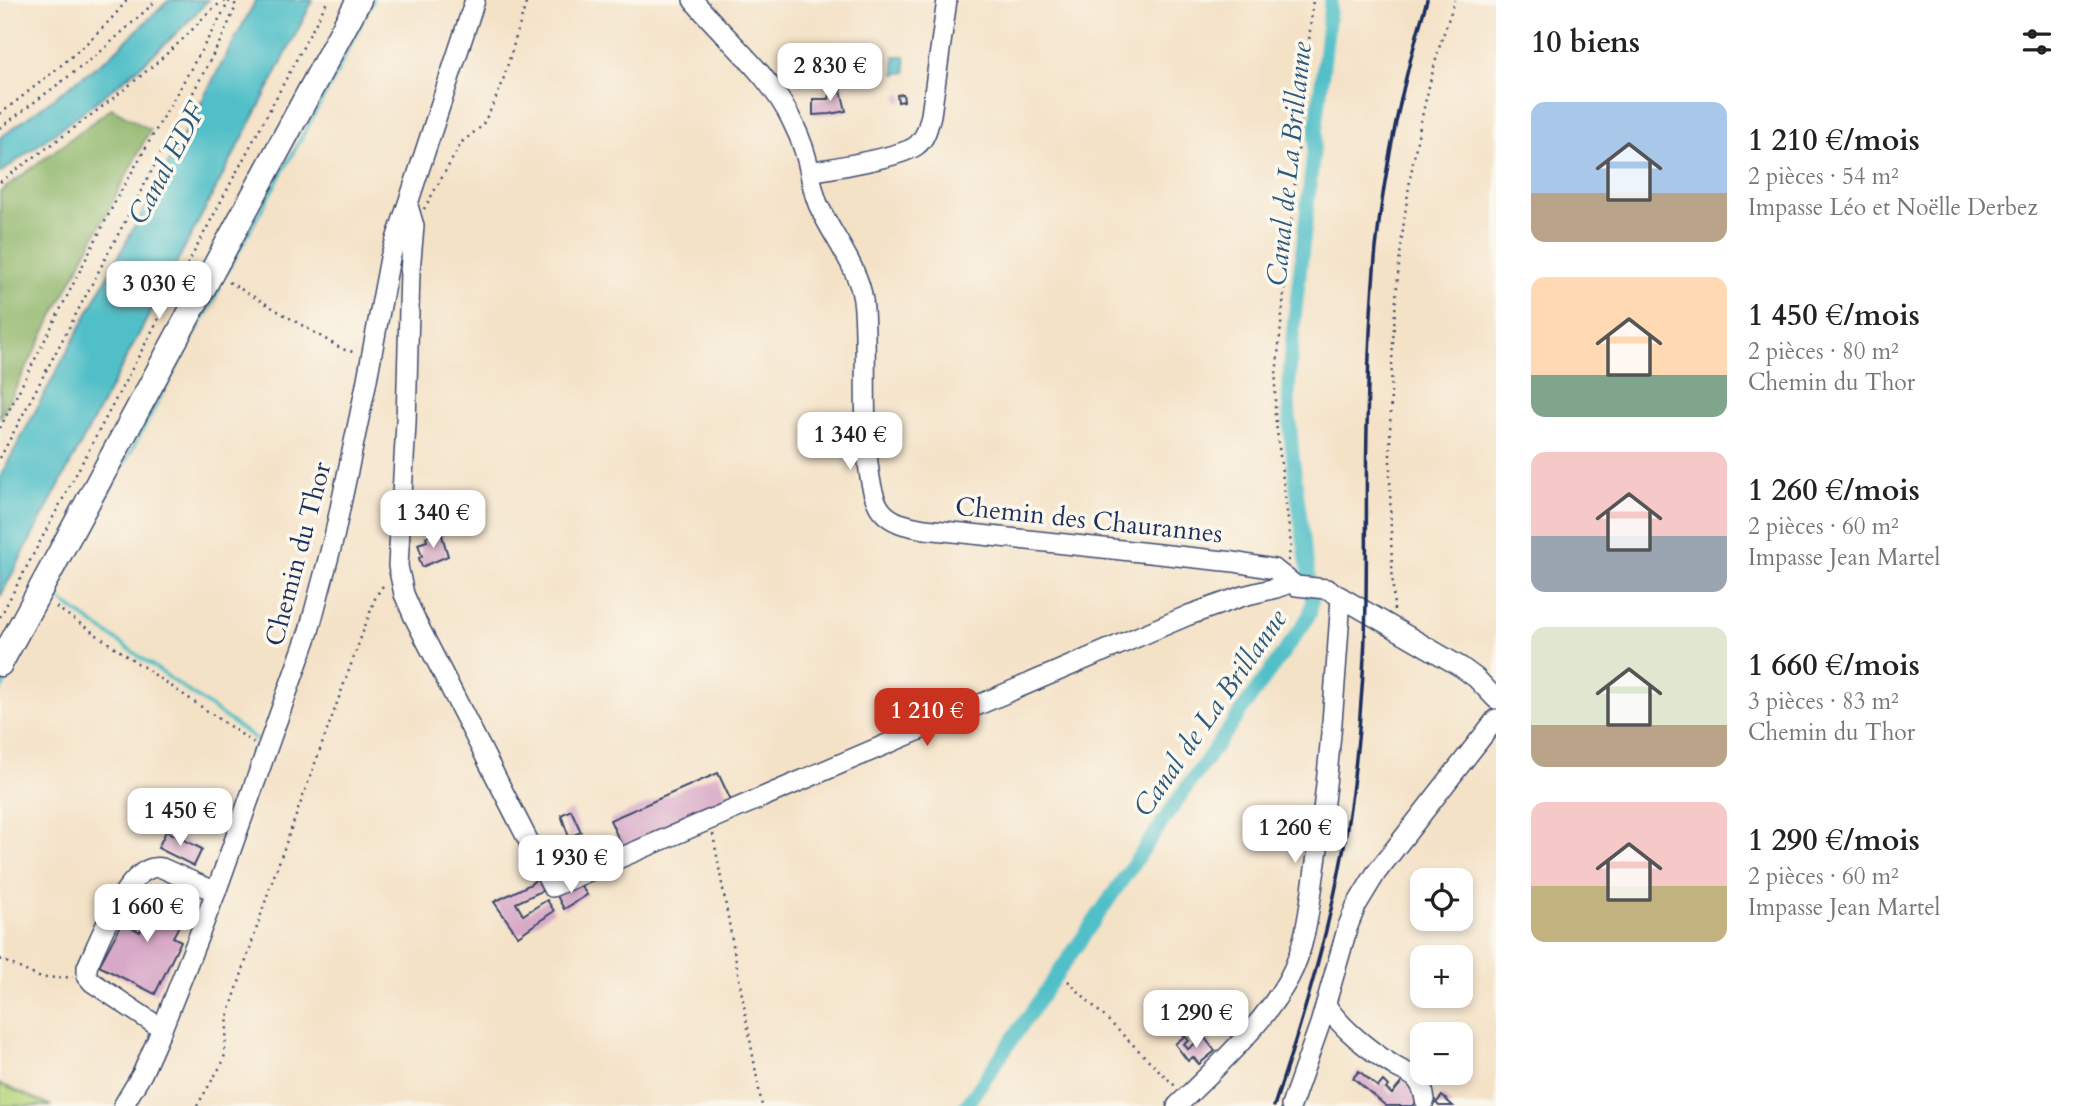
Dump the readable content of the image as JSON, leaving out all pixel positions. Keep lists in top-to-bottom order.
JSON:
{
  "streets": {
    "street": ["Chemin des Chaurannes", "Chemin du Thor"]
  },
  "water": ["Canal EDF", "Canal de La Brillanne"],
  "page": {
    "heading": "10 biens",
    "price": [
      "2 830 €",
      "3 030 €",
      "1 340 €",
      "1 340 €",
      "1 210 €",
      "1 450 €",
      "1 260 €",
      "1 930 €",
      "1 660 €",
      "1 290 €"
    ],
    "list": [
      {
        "name": "1 210 €/mois",
        "note": "2 pièces · 54 m² · Impasse Léo et Noëlle Derbez"
      },
      {
        "name": "1 450 €/mois",
        "note": "2 pièces · 80 m² · Chemin du Thor"
      },
      {
        "name": "1 260 €/mois",
        "note": "2 pièces · 60 m² · Impasse Jean Martel"
      },
      {
        "name": "1 660 €/mois",
        "note": "3 pièces · 83 m² · Chemin du Thor"
      },
      {
        "name": "1 290 €/mois",
        "note": "2 pièces · 60 m² · Impasse Jean Martel"
      }
    ],
    "map_buttons": ["+", "−"]
  }
}
